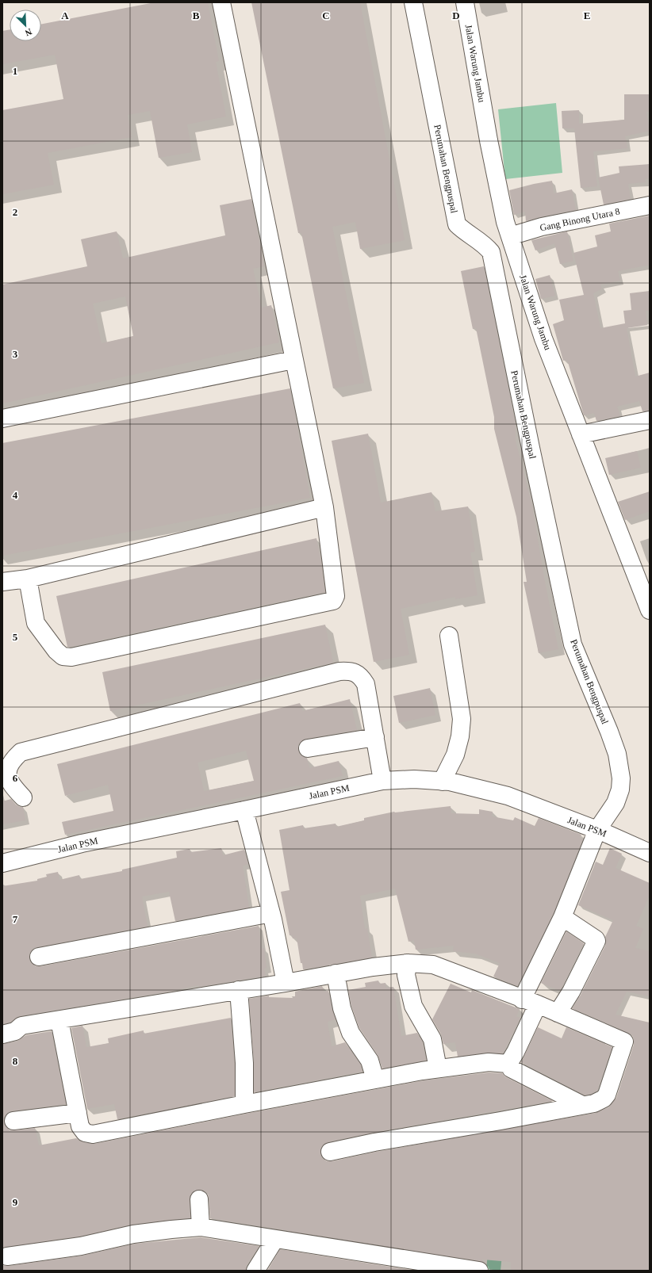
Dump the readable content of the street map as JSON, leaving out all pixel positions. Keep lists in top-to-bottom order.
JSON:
{
  "streets": {
    "street": [
      "Jalan Warung Jambu",
      "Perumahan Bengpuspal",
      "Gang Binong Utara 8",
      "Jalan PSM"
    ]
  },
  "crossings": [
    ["Jalan Warung Jambu", "Gang Binong Utara 8"],
    ["Perumahan Bengpuspal", "Jalan PSM"]
  ],
  "north": "bottom right",
  "grid": {
    "columns": [
      "A",
      "B",
      "C",
      "D",
      "E"
    ],
    "rows": [
      "1",
      "2",
      "3",
      "4",
      "5",
      "6",
      "7",
      "8",
      "9"
    ]
  }
}
